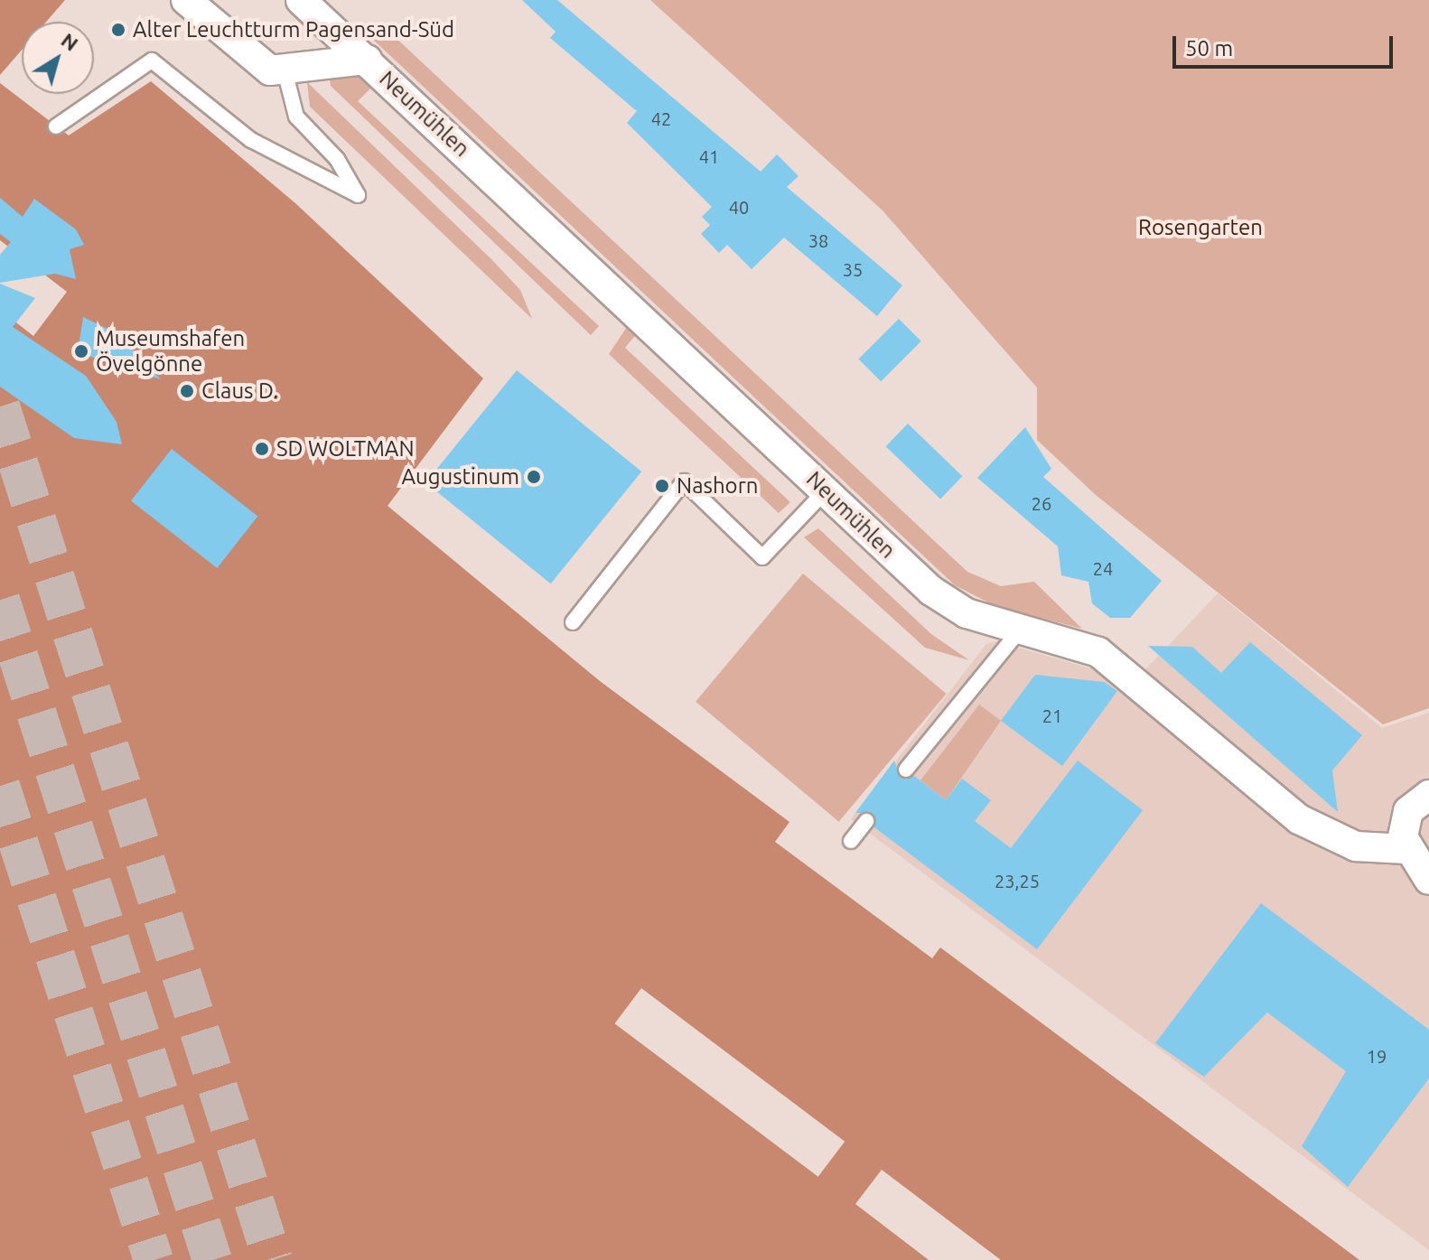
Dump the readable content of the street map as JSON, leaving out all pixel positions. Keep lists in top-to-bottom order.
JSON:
{
  "streets": {
    "street": ["Neumühlen"]
  },
  "parks": ["Rosengarten"],
  "places": [
    "Alter Leuchtturm Pagensand-Süd",
    "Museumshafen Övelgönne",
    "Claus D.",
    "SD WOLTMAN",
    "Augustinum",
    "Nashorn"
  ],
  "house_numbers": [
    "42",
    "41",
    "40",
    "38",
    "35",
    "26",
    "24",
    "21",
    "23,25",
    "19"
  ],
  "scale_bar": "50 m",
  "north": "top right"
}
